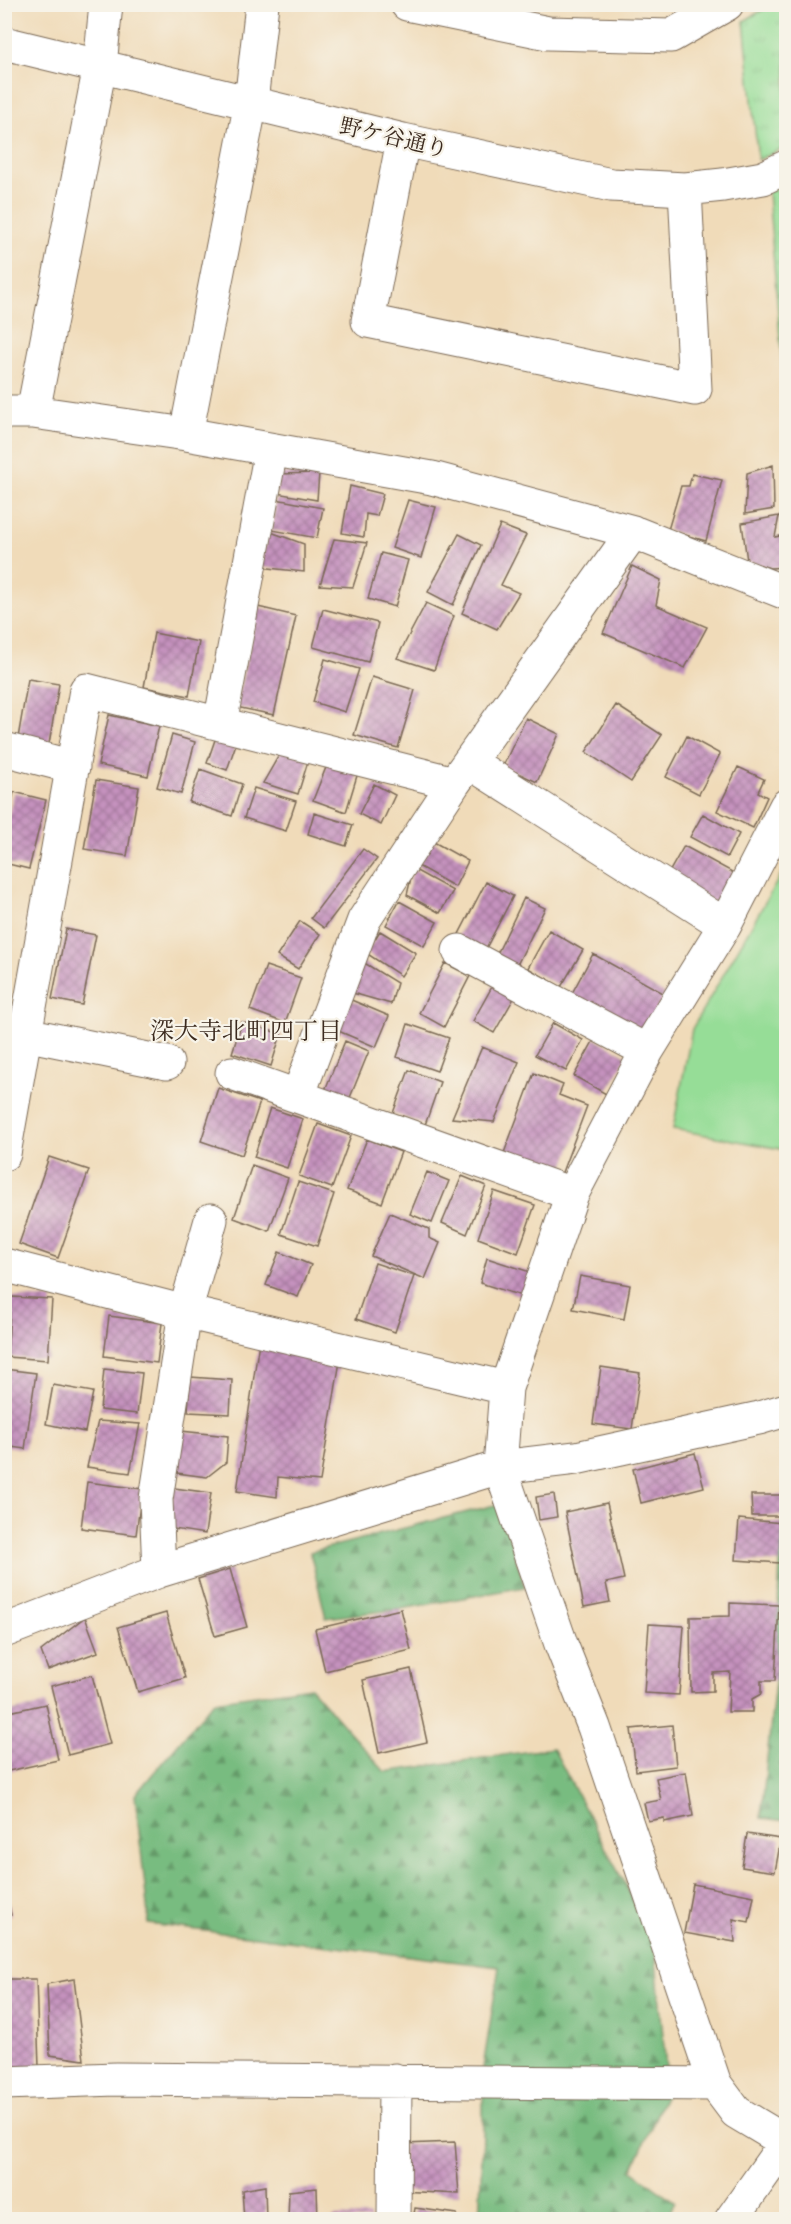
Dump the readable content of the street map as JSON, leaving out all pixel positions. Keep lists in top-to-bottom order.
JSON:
{
  "streets": {
    "street": ["野ケ谷通り"]
  },
  "districts": ["深大寺北町四丁目"]
}
